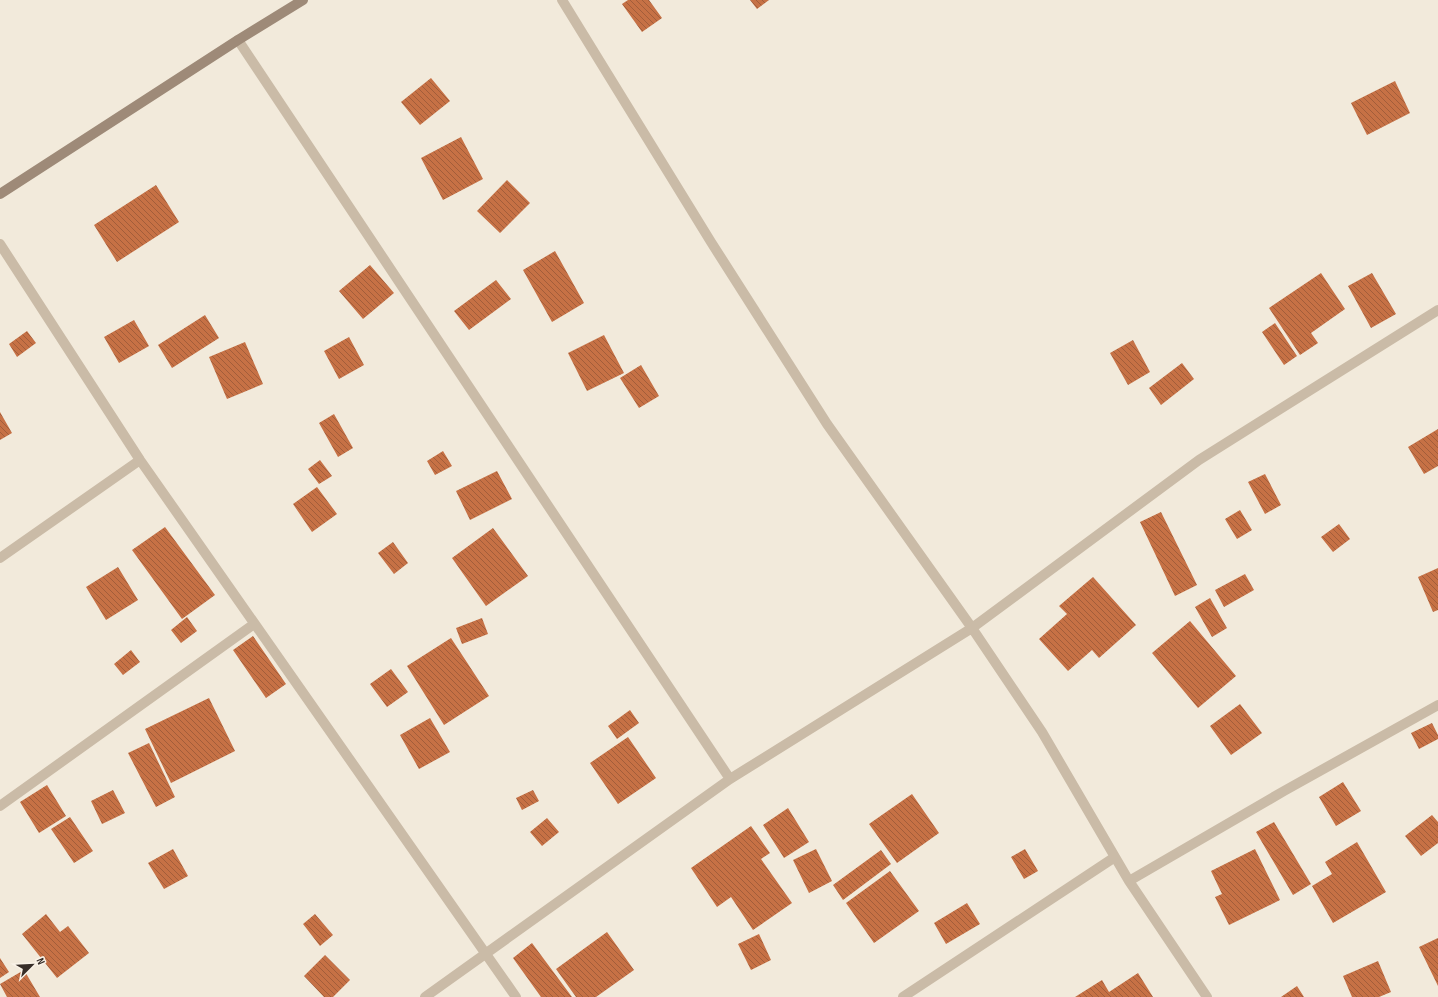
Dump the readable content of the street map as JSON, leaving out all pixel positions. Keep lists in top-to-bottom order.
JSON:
{
  "north": "top right"
}
